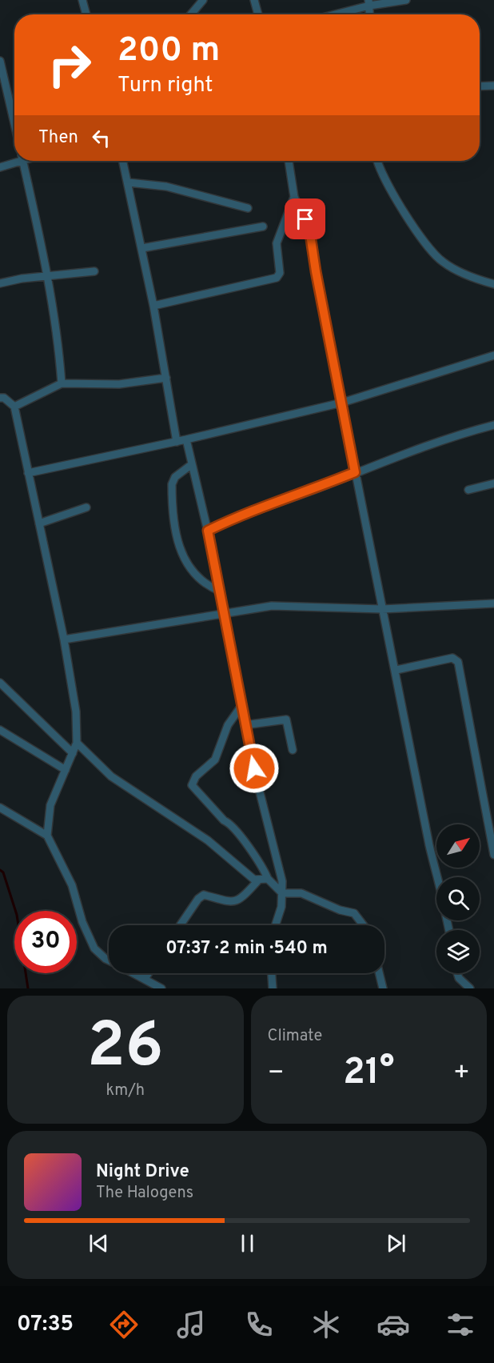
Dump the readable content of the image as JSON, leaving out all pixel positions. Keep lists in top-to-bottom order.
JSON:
{
  "north": "top right",
  "page": {
    "turn": ["200 m", "Turn right"],
    "then": "Then",
    "limit": "30",
    "trip": "07:37 · 2 min · 540 m",
    "tile": [
      ["26", "km/h"],
      "Climate"
    ],
    "heat": ["−", "21°", "+"],
    "song": ["Night Drive", "The Halogens"],
    "tabs": "07:35"
  }
}
